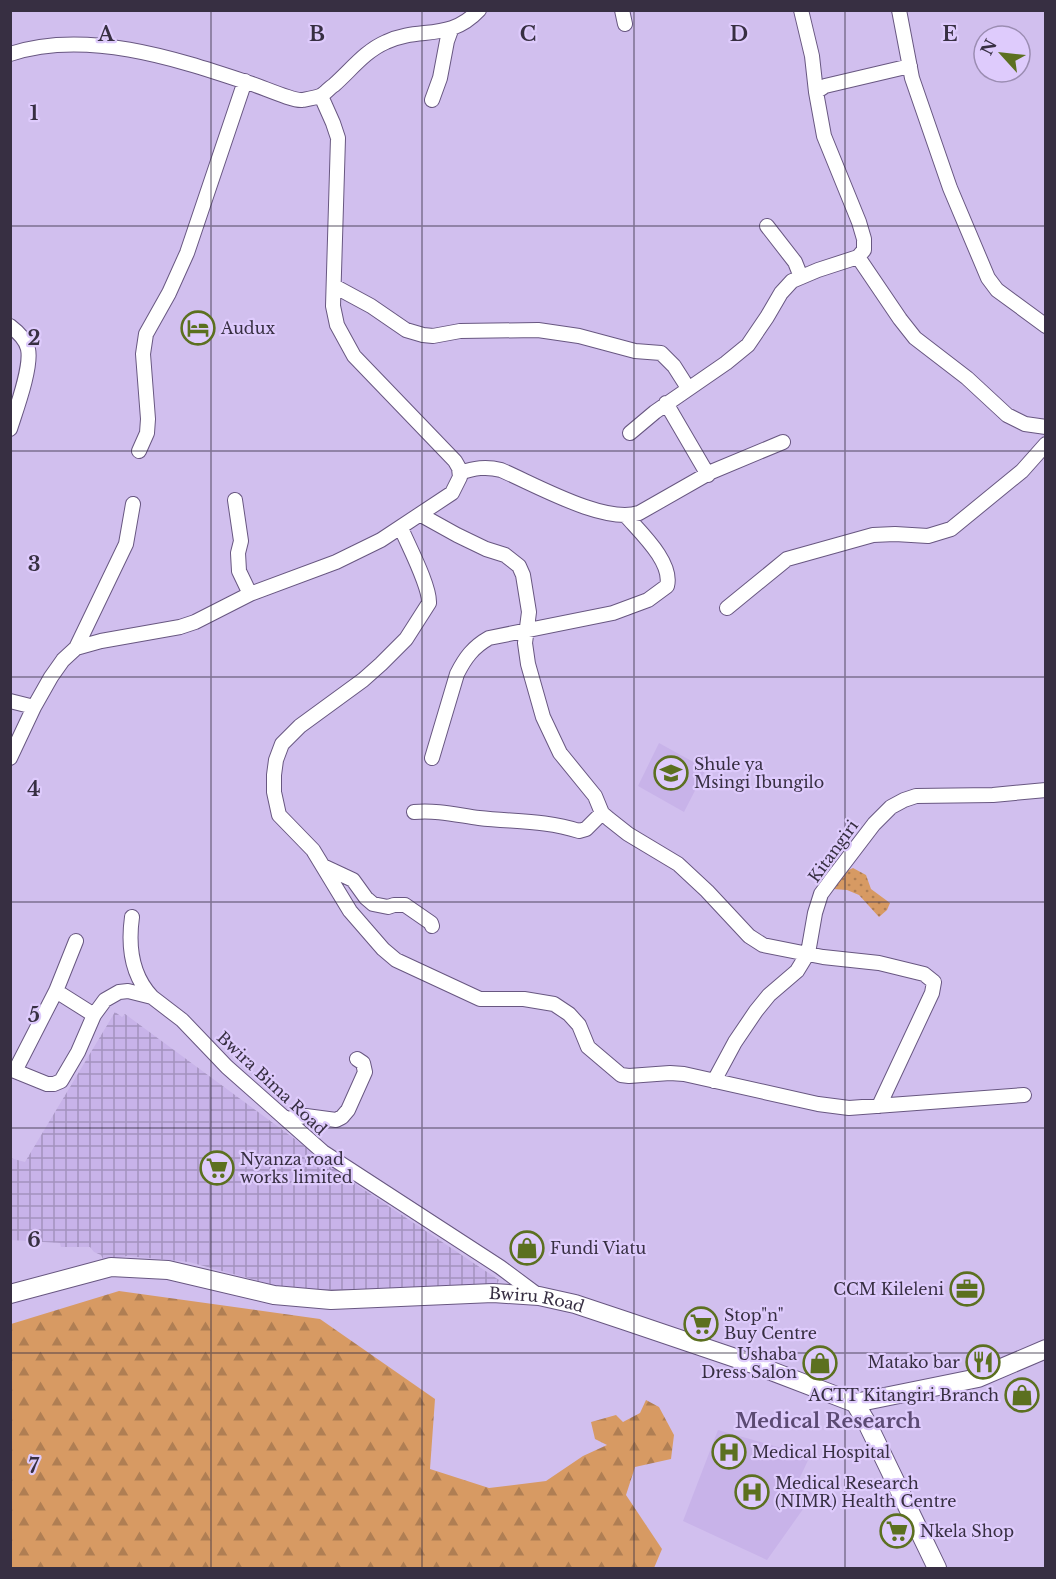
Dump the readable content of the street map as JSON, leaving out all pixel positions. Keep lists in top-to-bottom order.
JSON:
{
  "streets": {
    "main road": ["Bwiru Road"],
    "street": ["Kitangiri", "Bwira Bima Road"]
  },
  "crossings": [
    ["Bwira Bima Road", "Bwiru Road"]
  ],
  "districts": ["Medical Research"],
  "places": {
    "hotel": ["Audux"],
    "school or university": ["Shule ya Msingi Ibungilo"],
    "supermarket": ["Nyanza road works limited", "Stop\"n\" Buy Centre", "Nkela Shop"],
    "shop": ["Fundi Viatu", "Ushaba Dress Salon", "ACTT Kitangiri Branch"],
    "office": ["CCM Kileleni"],
    "restaurant": ["Matako bar"],
    "hospital": ["Medical Hospital", "Medical Research (NIMR) Health Centre"]
  },
  "north": "top left",
  "grid": {
    "columns": [
      "A",
      "B",
      "C",
      "D",
      "E"
    ],
    "rows": [
      "1",
      "2",
      "3",
      "4",
      "5",
      "6",
      "7"
    ]
  }
}
